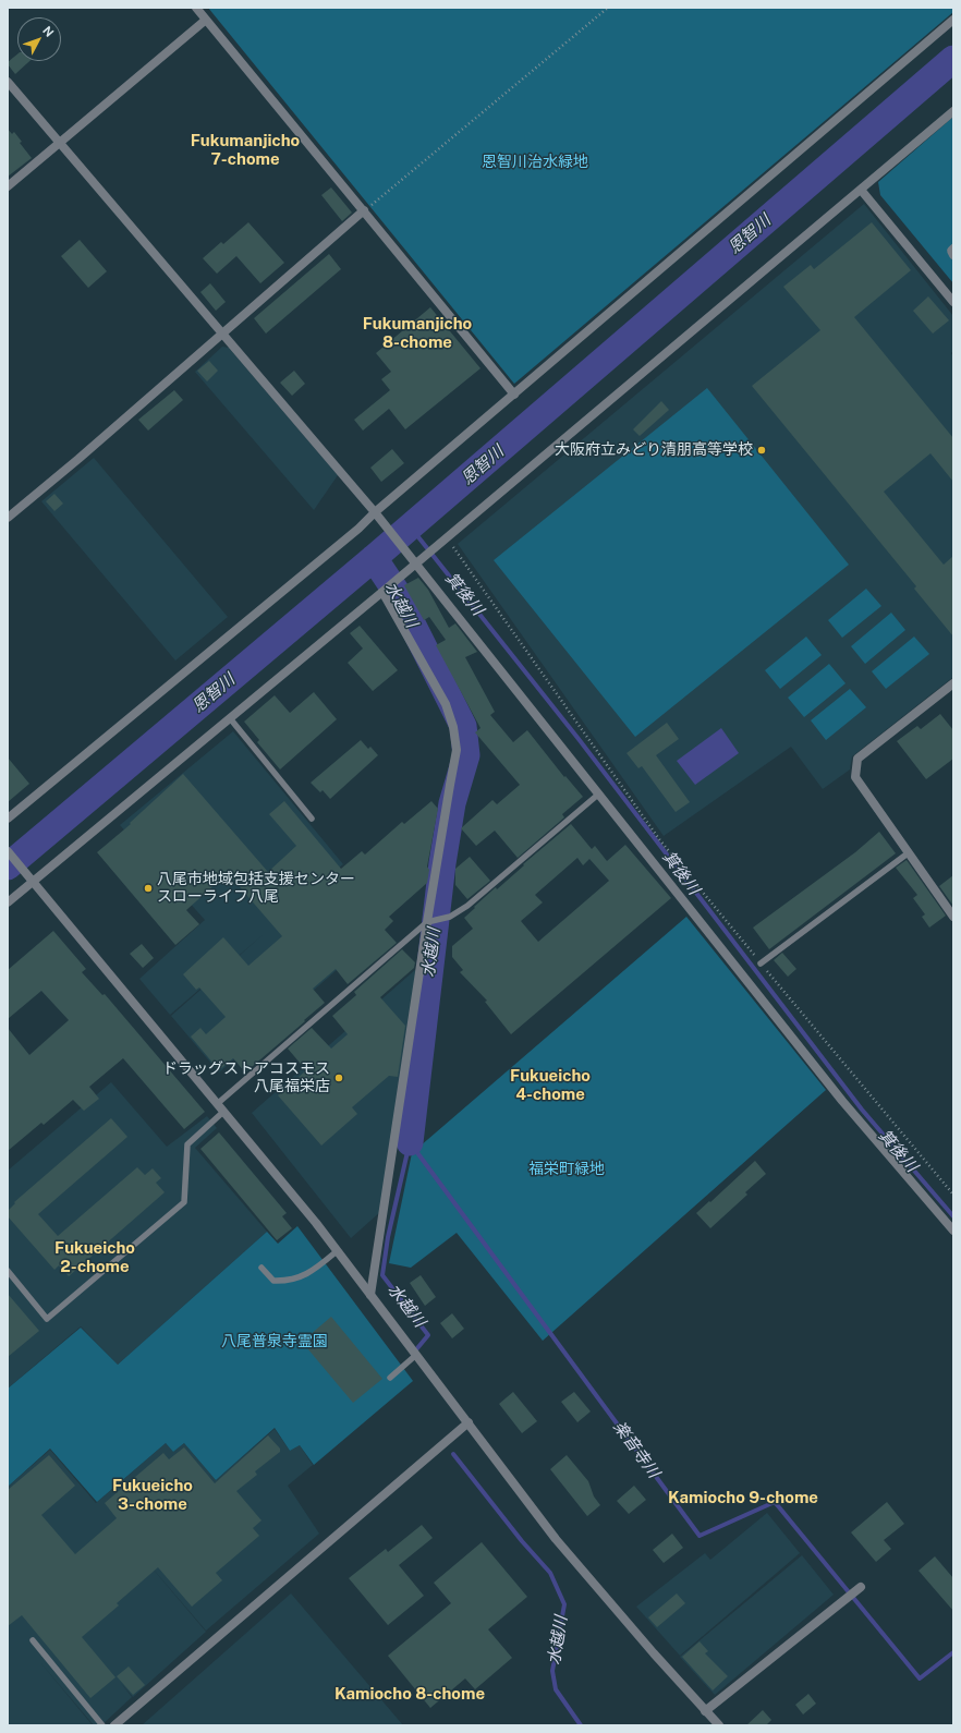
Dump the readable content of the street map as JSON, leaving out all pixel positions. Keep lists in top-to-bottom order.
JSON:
{
  "districts": [
    "Fukumanjicho 7-chome",
    "Fukumanjicho 8-chome",
    "Fukueicho 4-chome",
    "Fukueicho 2-chome",
    "Fukueicho 3-chome",
    "Kamiocho 9-chome",
    "Kamiocho 8-chome"
  ],
  "water": [
    "恩智川",
    "箕後川",
    "水越川",
    "楽音寺川"
  ],
  "parks": ["恩智川治水緑地", "福栄町緑地", "八尾普泉寺霊園"],
  "places": ["大阪府立みどり清朋高等学校", "八尾市地域包括支援センター スローライフ八尾", "ドラッグストアコスモス 八尾福栄店"],
  "north": "top right"
}
